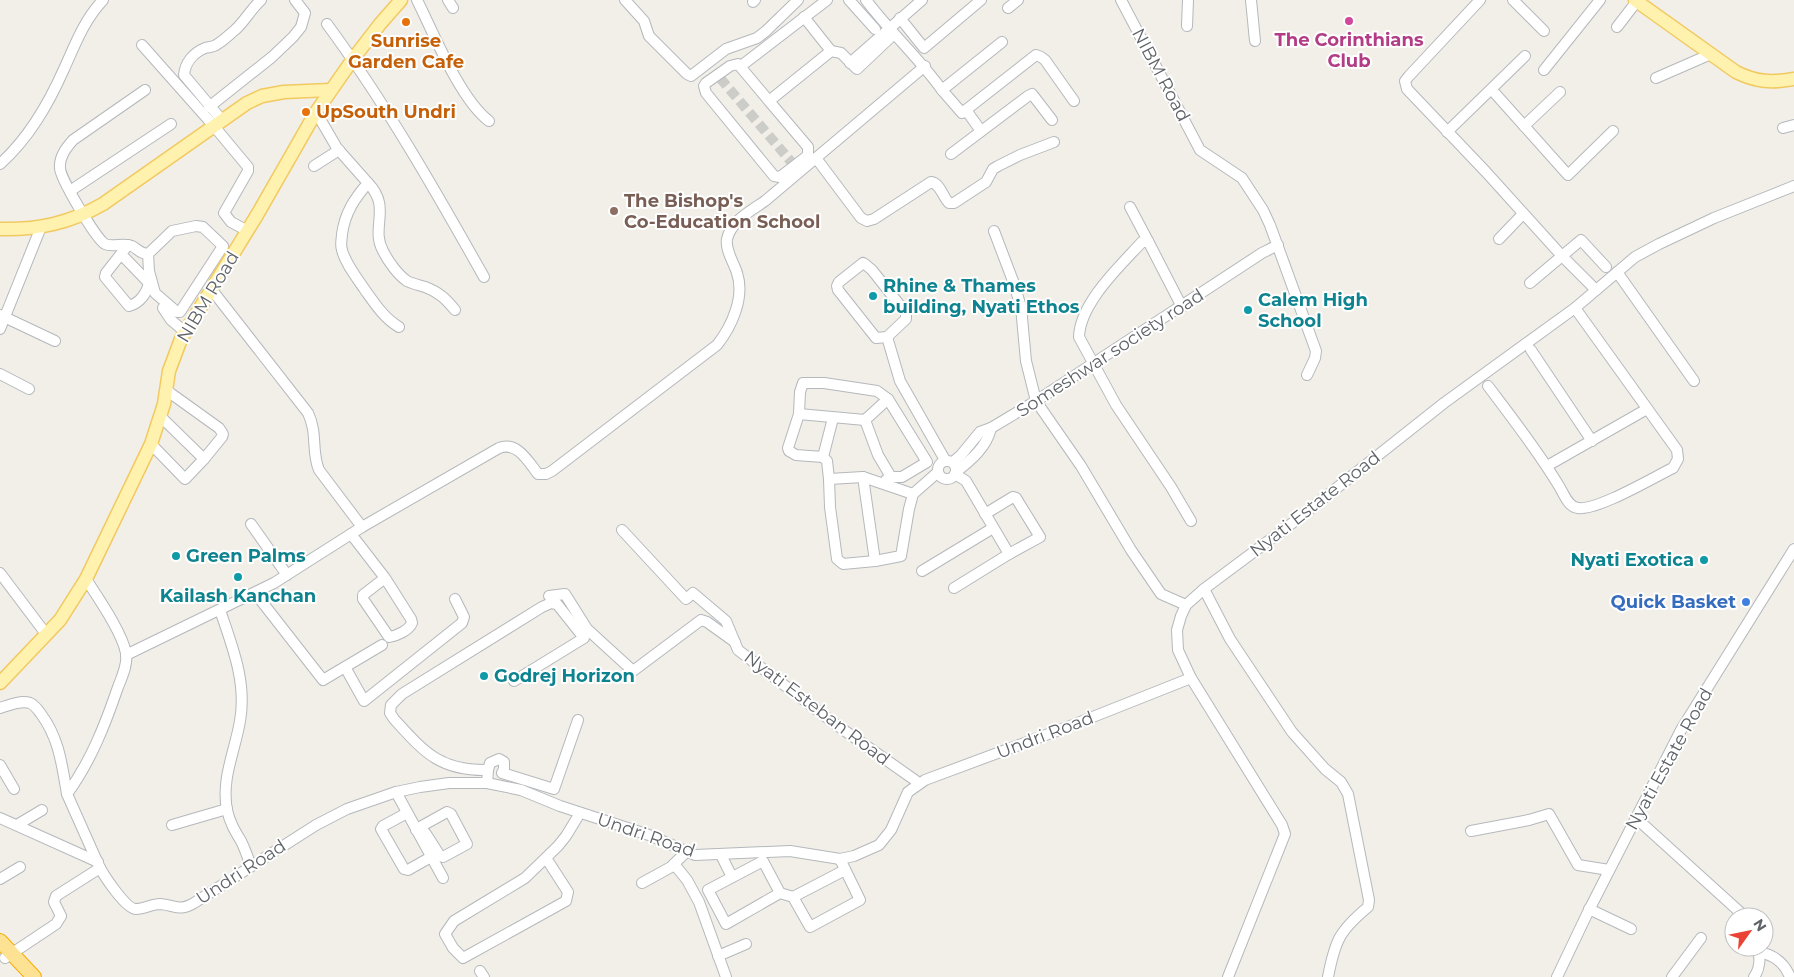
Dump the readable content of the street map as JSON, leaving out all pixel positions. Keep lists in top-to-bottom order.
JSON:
{
  "streets": {
    "main road": ["NIBM Road"],
    "street": [
      "Someshwar society road",
      "Nyati Estate Road",
      "Nyati Esteban Road",
      "Undri Road"
    ]
  },
  "crossings": [
    ["NIBM Road", "Someshwar society road"],
    ["Nyati Estate Road", "Undri Road"],
    ["Nyati Esteban Road", "Undri Road"]
  ],
  "places": [
    "The Corinthians Club",
    "Sunrise Garden Cafe",
    "UpSouth Undri",
    "The Bishop's Co-Education School",
    "Rhine & Thames building, Nyati Ethos",
    "Calem High School",
    "Green Palms",
    "Nyati Exotica",
    "Kailash Kanchan",
    "Quick Basket",
    "Godrej Horizon"
  ],
  "north": "top right"
}
